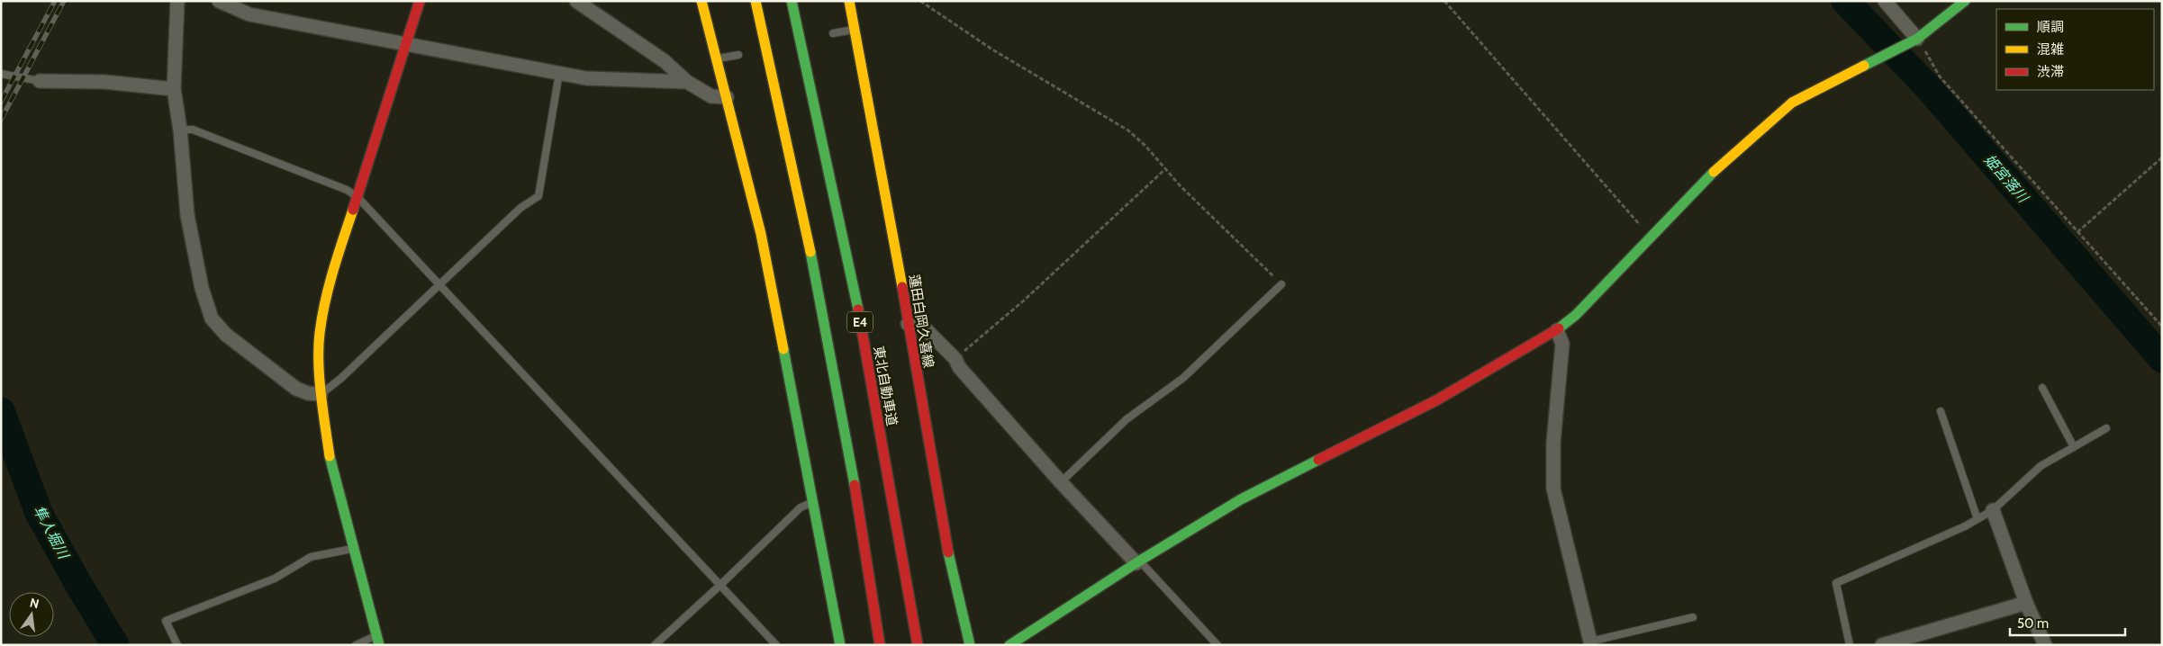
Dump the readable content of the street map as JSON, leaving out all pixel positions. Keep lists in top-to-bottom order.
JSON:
{
  "streets": {
    "main road": ["蓮田白岡久喜線", "E4", "東北自動車道"]
  },
  "water": ["姫宮落川", "隼人堀川"],
  "legend": ["順調", "混雑", "渋滞"],
  "scale_bar": "50 m",
  "north": "top"
}
